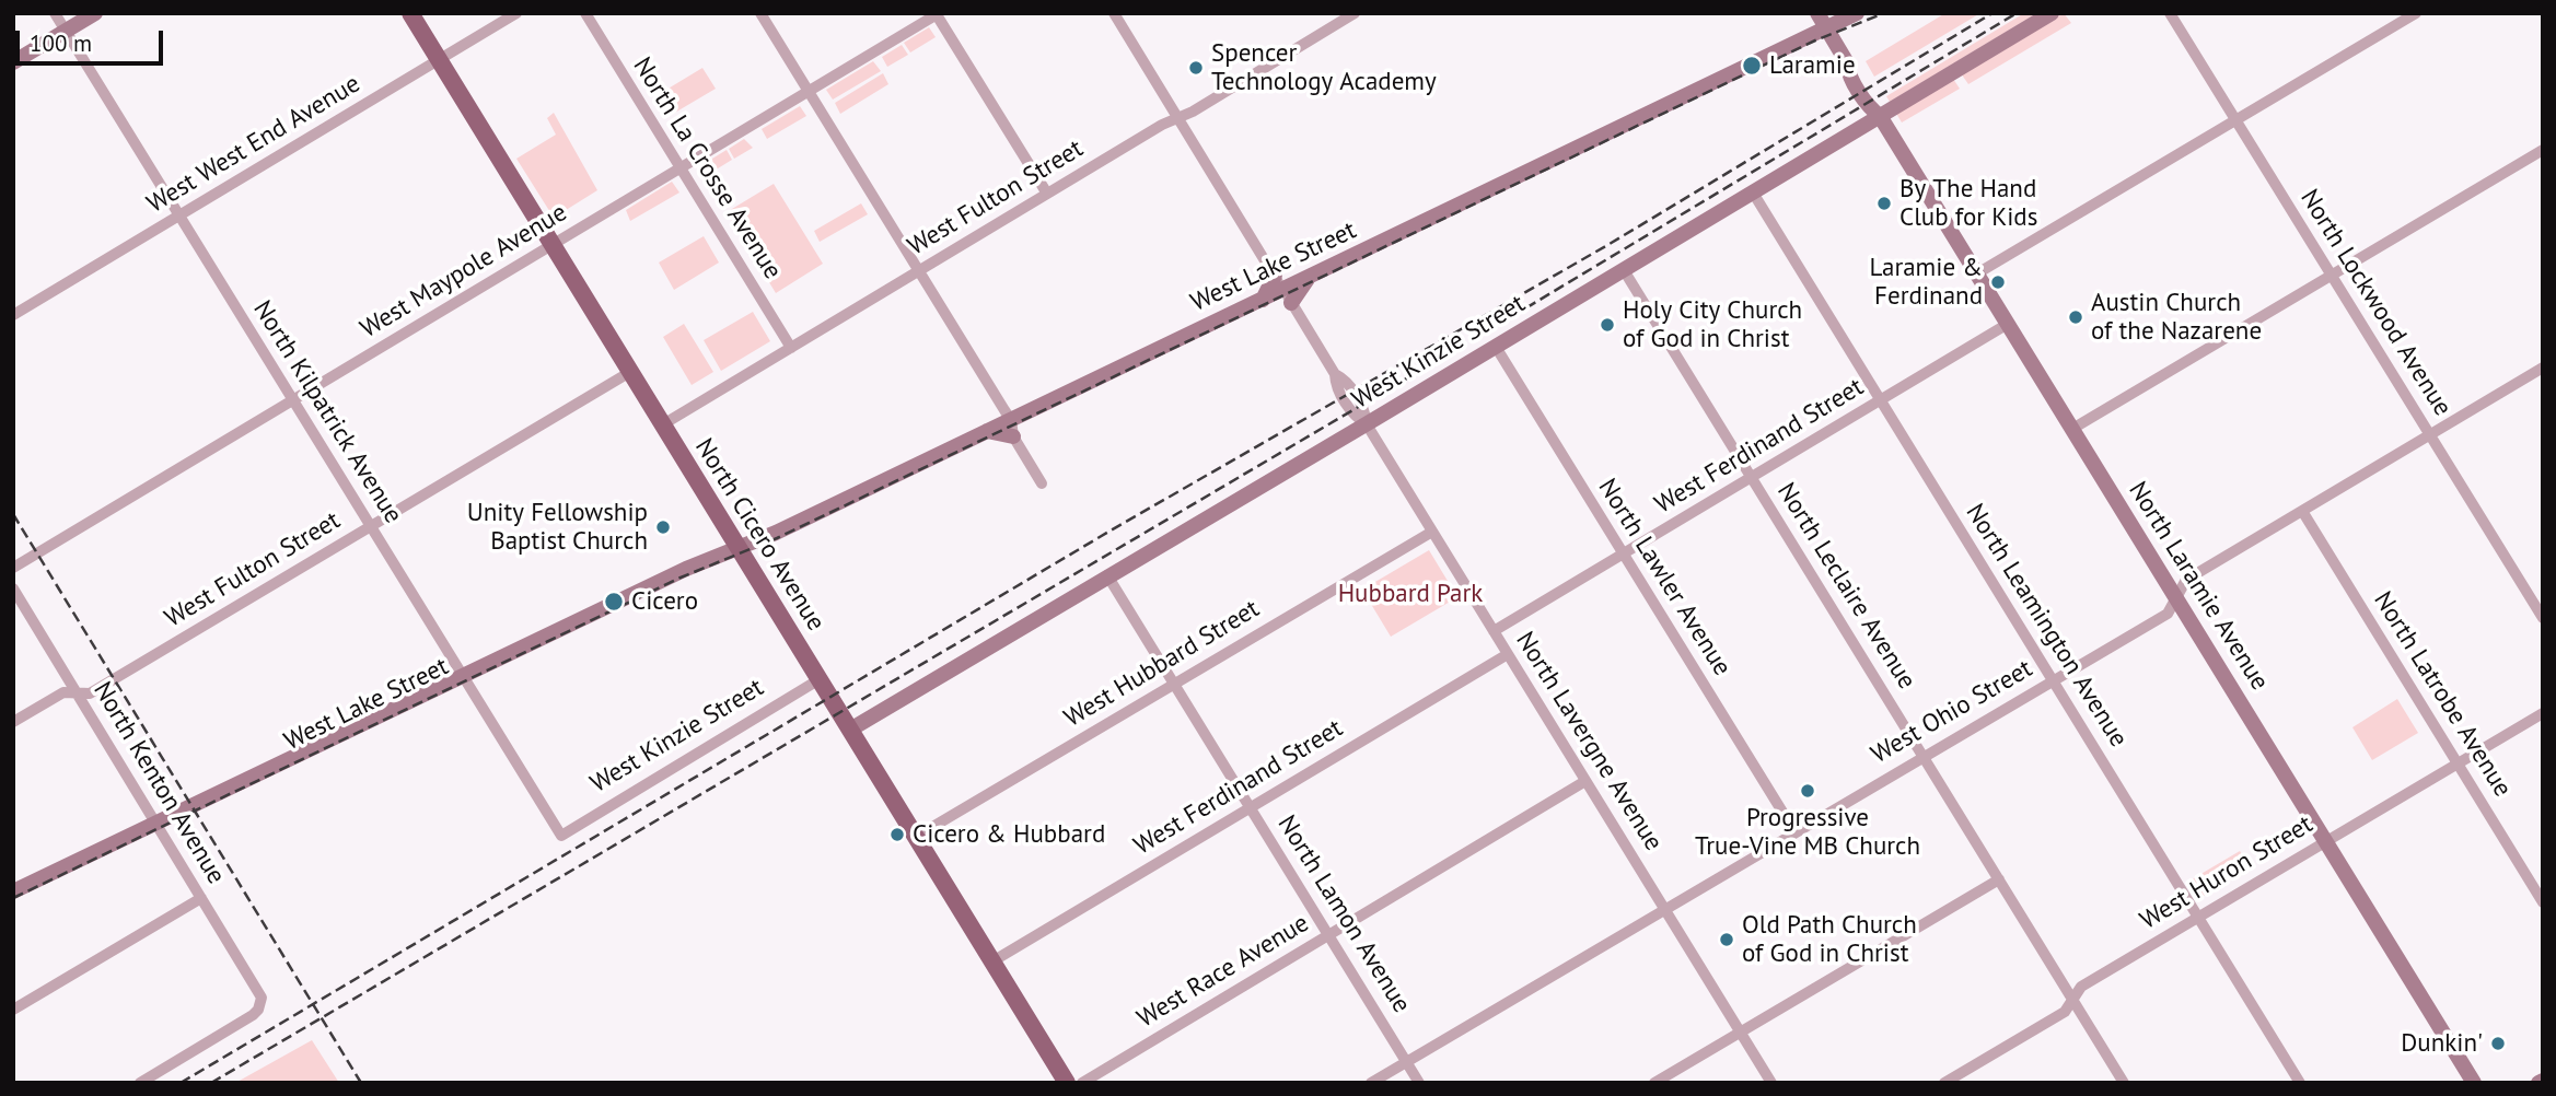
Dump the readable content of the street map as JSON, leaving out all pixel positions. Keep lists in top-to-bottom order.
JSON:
{
  "streets": {
    "main road": [
      "West Lake Street",
      "West Kinzie Street",
      "North Cicero Avenue",
      "North Laramie Avenue"
    ],
    "street": [
      "West West End Avenue",
      "North La Crosse Avenue",
      "West Fulton Street",
      "West Maypole Avenue",
      "North Lockwood Avenue",
      "North Kilpatrick Avenue",
      "West Ferdinand Street",
      "North Lawler Avenue",
      "North Leclaire Avenue",
      "North Leamington Avenue",
      "West Hubbard Street",
      "North Latrobe Avenue",
      "West Ohio Street",
      "North Lavergne Avenue",
      "North Kenton Avenue",
      "West Huron Street",
      "North Lamon Avenue",
      "West Race Avenue"
    ]
  },
  "crossings": [
    ["West West End Avenue", "North Kilpatrick Avenue"],
    ["West West End Avenue", "North Cicero Avenue"],
    ["North La Crosse Avenue", "West Fulton Street"],
    ["North La Crosse Avenue", "West Maypole Avenue"],
    ["West Fulton Street", "North Kilpatrick Avenue"],
    ["West Fulton Street", "North Cicero Avenue"],
    ["West Fulton Street", "North Lavergne Avenue"],
    ["West Fulton Street", "North Kenton Avenue"],
    ["West Lake Street", "North Kilpatrick Avenue"],
    ["West Lake Street", "North Cicero Avenue"],
    ["West Lake Street", "North Laramie Avenue"],
    ["West Lake Street", "North Lavergne Avenue"],
    ["West Lake Street", "North Kenton Avenue"],
    ["West Maypole Avenue", "North Kilpatrick Avenue"],
    ["West Maypole Avenue", "North Cicero Avenue"],
    ["North Lockwood Avenue", "West Ohio Street"],
    ["West Kinzie Street", "North Kilpatrick Avenue"],
    ["West Kinzie Street", "North Cicero Avenue"],
    ["West Kinzie Street", "North Lawler Avenue"],
    ["West Kinzie Street", "North Leclaire Avenue"],
    ["West Kinzie Street", "North Laramie Avenue"],
    ["West Kinzie Street", "North Leamington Avenue"],
    ["West Kinzie Street", "North Lavergne Avenue"],
    ["West Kinzie Street", "North Lamon Avenue"],
    ["West Ferdinand Street", "North Cicero Avenue"],
    ["West Ferdinand Street", "North Lawler Avenue"],
    ["West Ferdinand Street", "North Leclaire Avenue"],
    ["West Ferdinand Street", "North Laramie Avenue"],
    ["West Ferdinand Street", "North Leamington Avenue"],
    ["West Ferdinand Street", "North Lavergne Avenue"],
    ["West Ferdinand Street", "North Lamon Avenue"],
    ["North Cicero Avenue", "West Hubbard Street"],
    ["North Lawler Avenue", "West Ohio Street"],
    ["North Leclaire Avenue", "West Ohio Street"],
    ["North Leclaire Avenue", "West Huron Street"],
    ["North Laramie Avenue", "West Ohio Street"],
    ["North Laramie Avenue", "West Huron Street"],
    ["North Leamington Avenue", "West Ohio Street"],
    ["North Leamington Avenue", "West Huron Street"],
    ["West Hubbard Street", "North Lavergne Avenue"],
    ["West Hubbard Street", "North Lamon Avenue"],
    ["North Latrobe Avenue", "West Ohio Street"],
    ["North Latrobe Avenue", "West Huron Street"],
    ["West Ohio Street", "North Lavergne Avenue"],
    ["West Ohio Street", "North Lamon Avenue"],
    ["North Lavergne Avenue", "West Race Avenue"],
    ["North Lamon Avenue", "West Race Avenue"]
  ],
  "parks": ["Hubbard Park"],
  "places": [
    "Laramie",
    "Spencer Technology Academy",
    "By The Hand Club for Kids",
    "Laramie & Ferdinand",
    "Austin Church of the Nazarene",
    "Holy City Church of God in Christ",
    "Unity Fellowship Baptist Church",
    "Cicero",
    "Progressive True-Vine MB Church",
    "Cicero & Hubbard",
    "Old Path Church of God in Christ",
    "Dunkin'"
  ],
  "scale_bar": "100 m"
}
